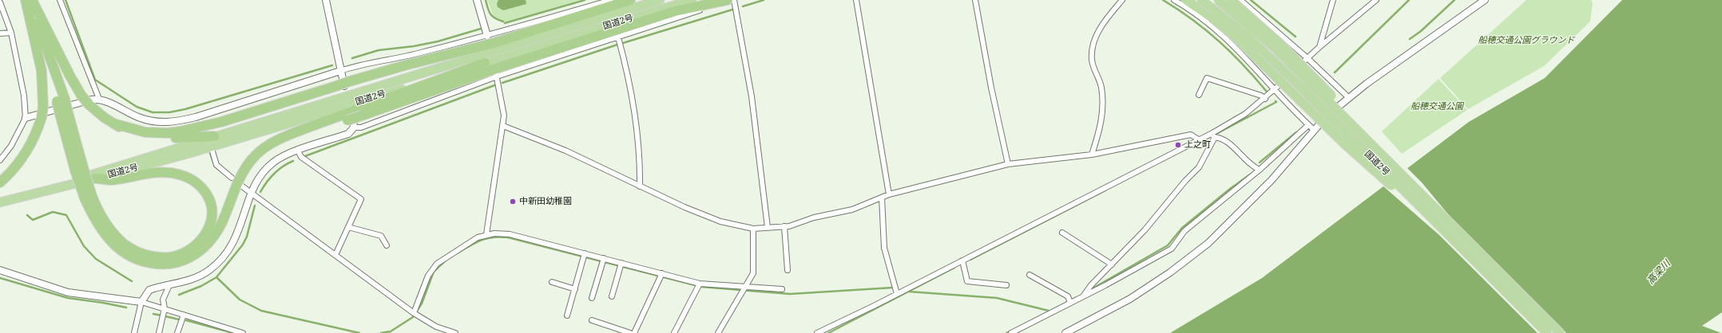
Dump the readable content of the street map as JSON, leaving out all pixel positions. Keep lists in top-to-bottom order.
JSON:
{
  "streets": {
    "highway": ["国道2号"]
  },
  "water": ["高梁川"],
  "parks": ["船穂交通公園グラウンド", "船穂交通公園"],
  "places": ["上之町", "中新田幼稚園"]
}
